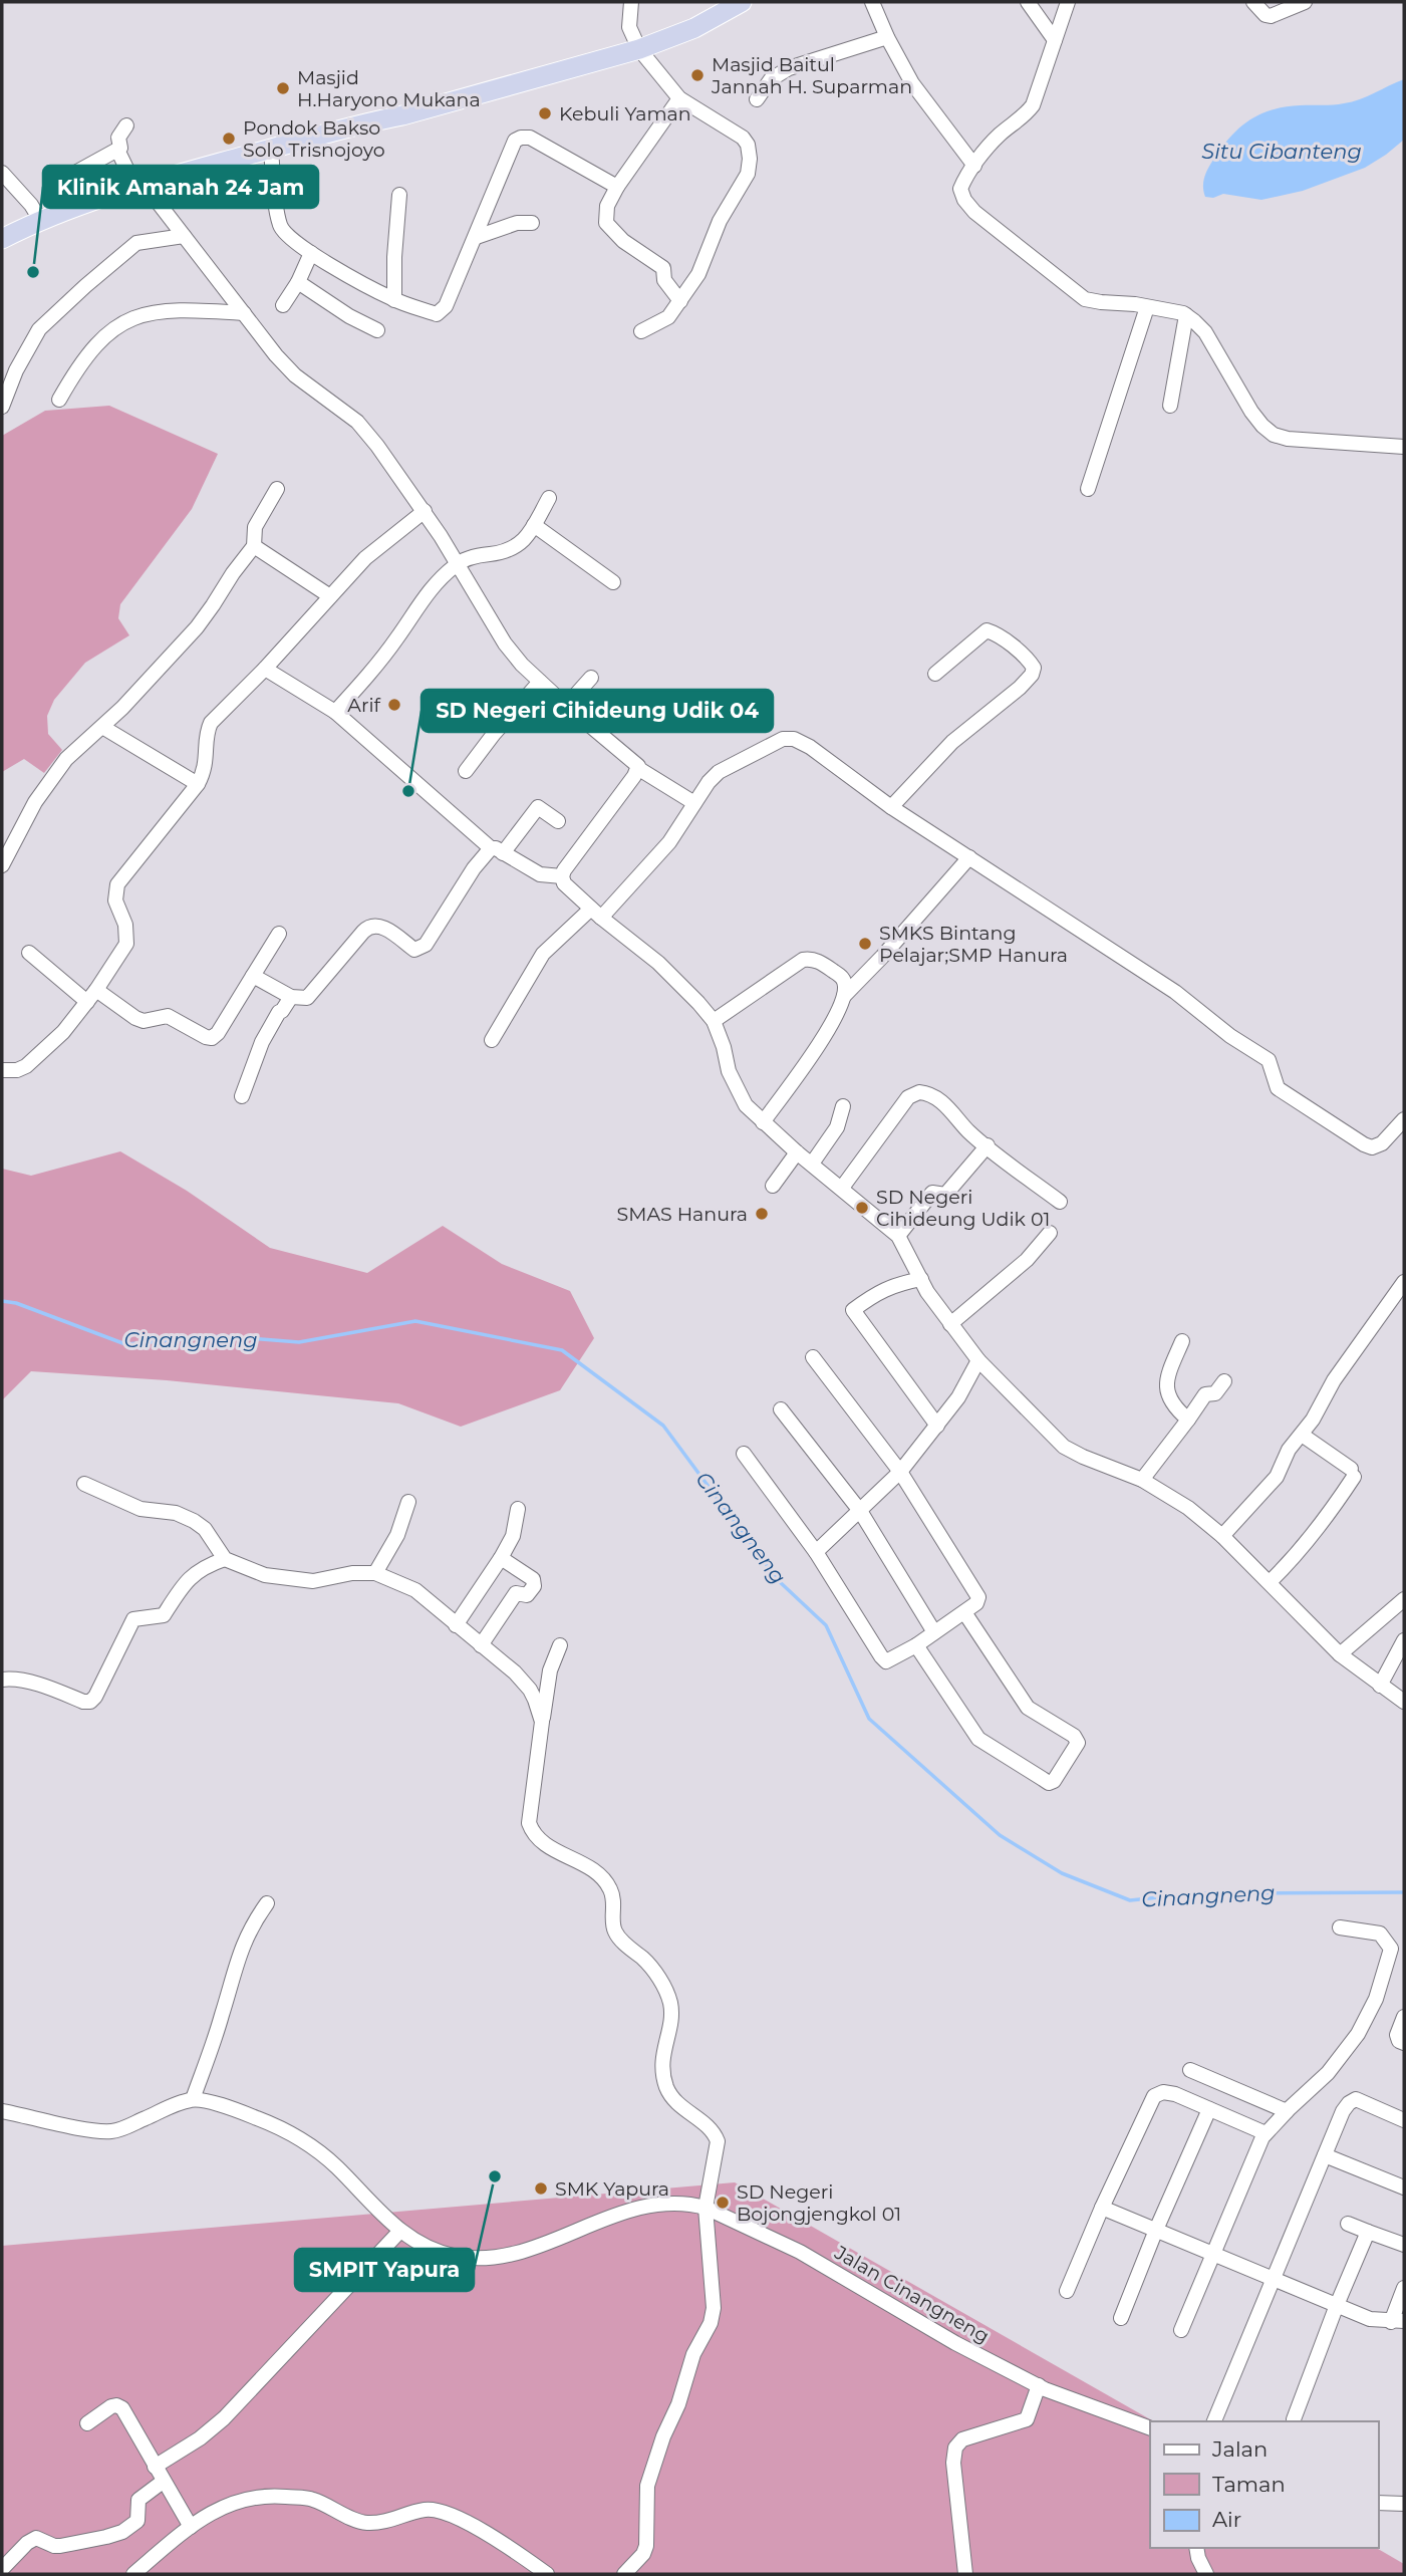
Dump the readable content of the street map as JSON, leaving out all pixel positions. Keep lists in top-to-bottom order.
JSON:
{
  "streets": {
    "street": ["Jalan Cinangneng"]
  },
  "water": ["Situ Cibanteng", "Cinangneng"],
  "places": [
    "Masjid Baitul Jannah H. Suparman",
    "Masjid H.Haryono Mukana",
    "Kebuli Yaman",
    "Pondok Bakso Solo Trisnojoyo",
    "Klinik Amanah 24 Jam",
    "Arif",
    "SD Negeri Cihideung Udik 04",
    "SMKS Bintang Pelajar;SMP Hanura",
    "SD Negeri Cihideung Udik 01",
    "SMAS Hanura",
    "SMPIT Yapura",
    "SMK Yapura",
    "SD Negeri Bojongjengkol 01"
  ],
  "legend": ["Jalan", "Taman", "Air"]
}
